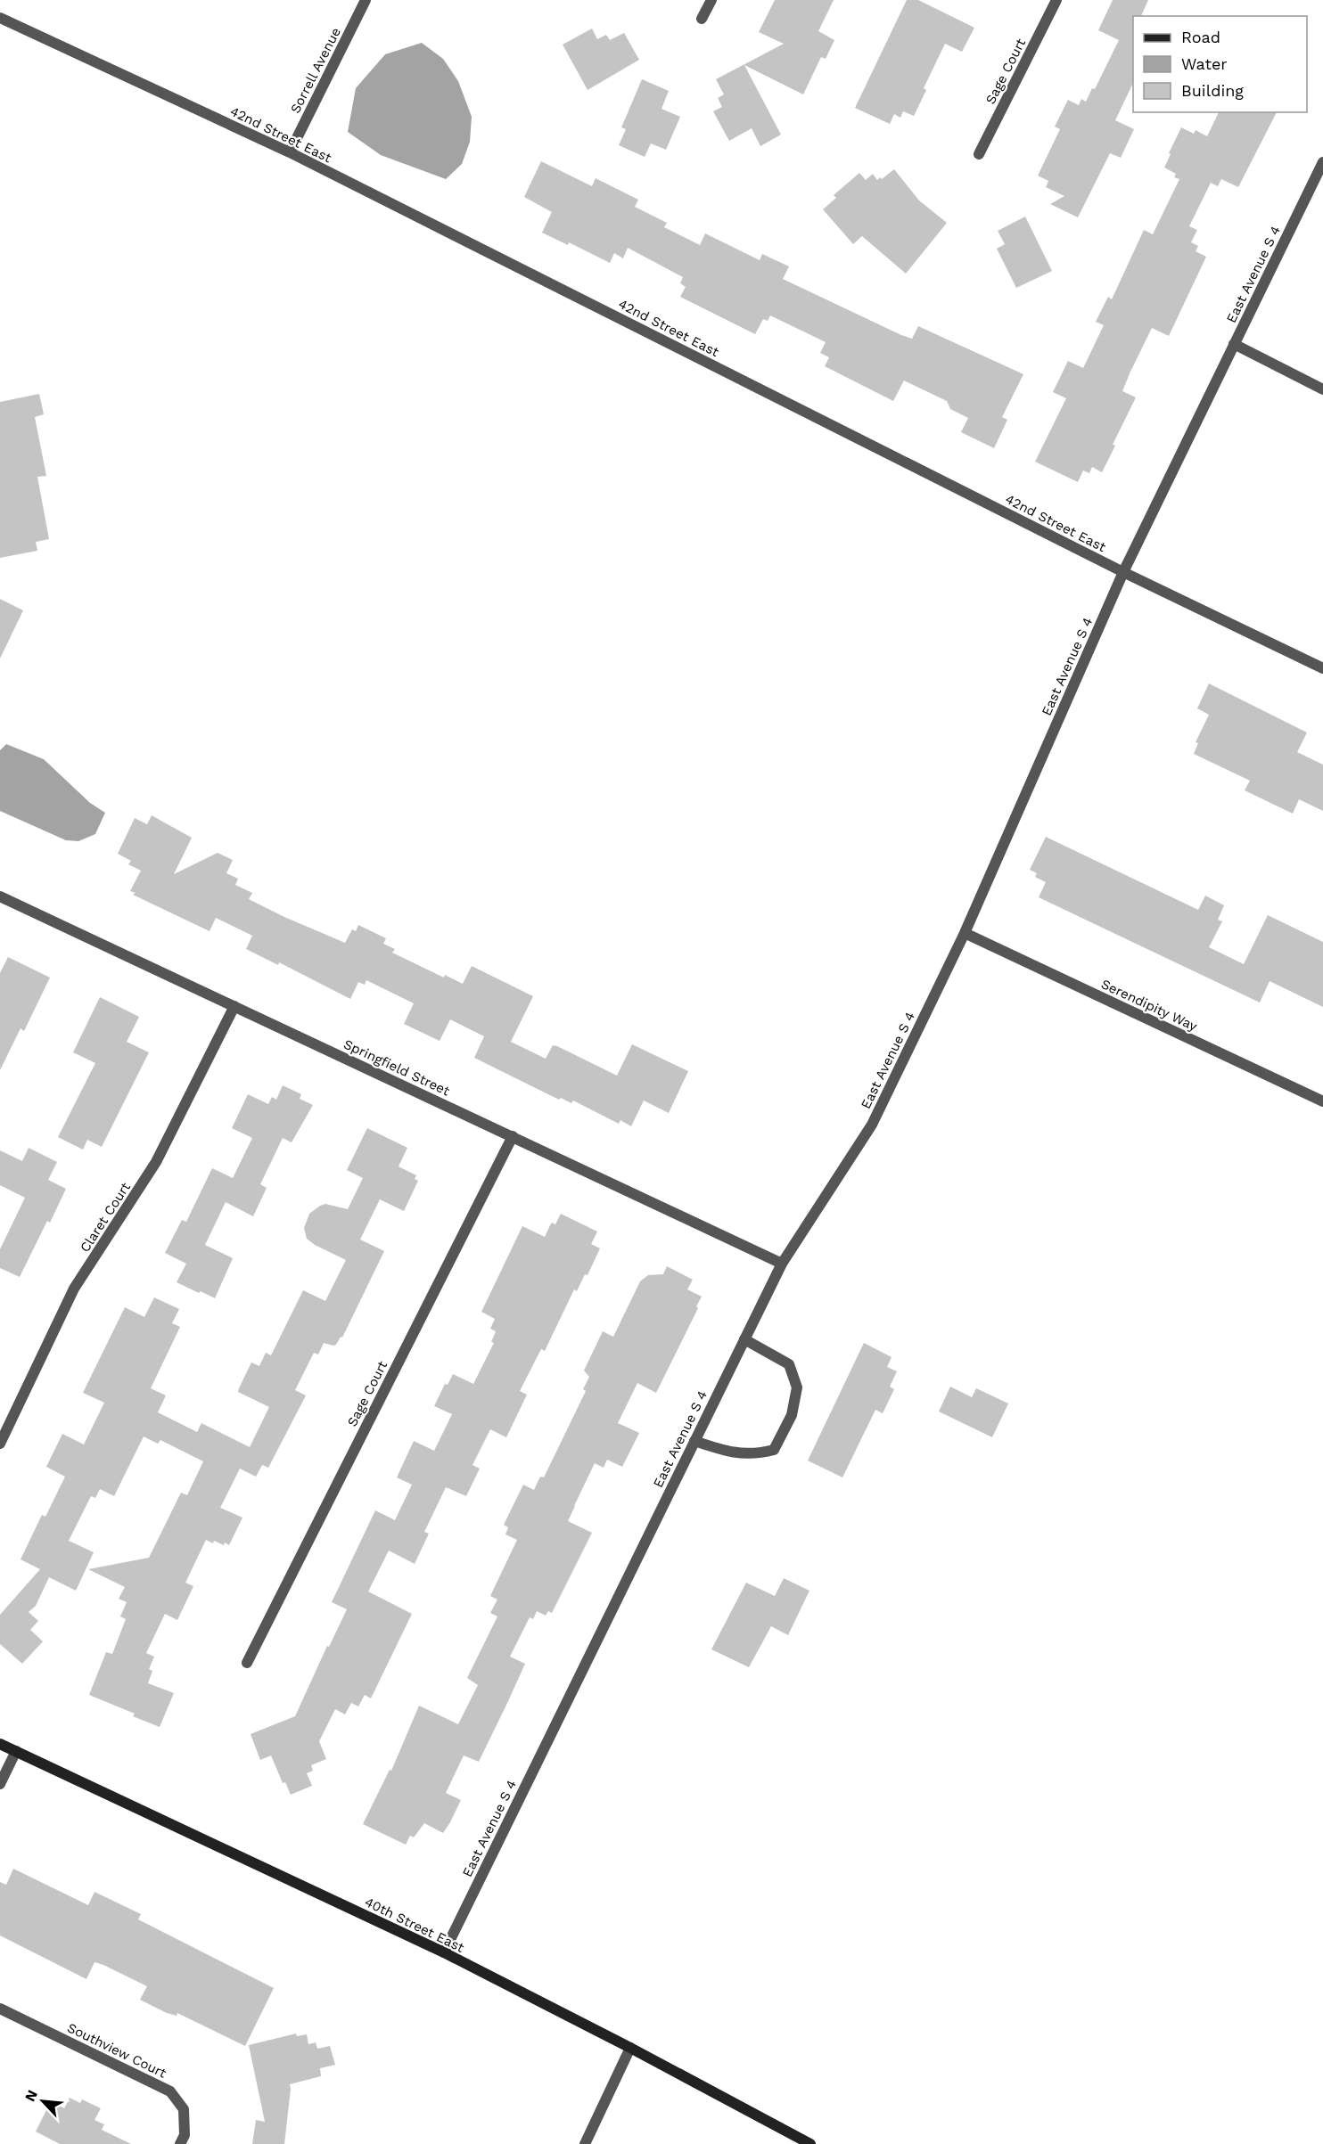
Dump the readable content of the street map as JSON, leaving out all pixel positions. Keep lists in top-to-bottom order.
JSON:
{
  "streets": {
    "main road": ["40th Street East"],
    "street": [
      "Sorrell Avenue",
      "Sage Court",
      "42nd Street East",
      "East Avenue S 4",
      "Serendipity Way",
      "Springfield Street",
      "Claret Court",
      "Southview Court"
    ]
  },
  "crossings": [
    ["Sorrell Avenue", "42nd Street East"],
    ["Sage Court", "Springfield Street"],
    ["42nd Street East", "East Avenue S 4"],
    ["East Avenue S 4", "Serendipity Way"],
    ["East Avenue S 4", "Springfield Street"],
    ["East Avenue S 4", "40th Street East"],
    ["Springfield Street", "Claret Court"]
  ],
  "legend": ["Road", "Water", "Building"],
  "north": "top left"
}
